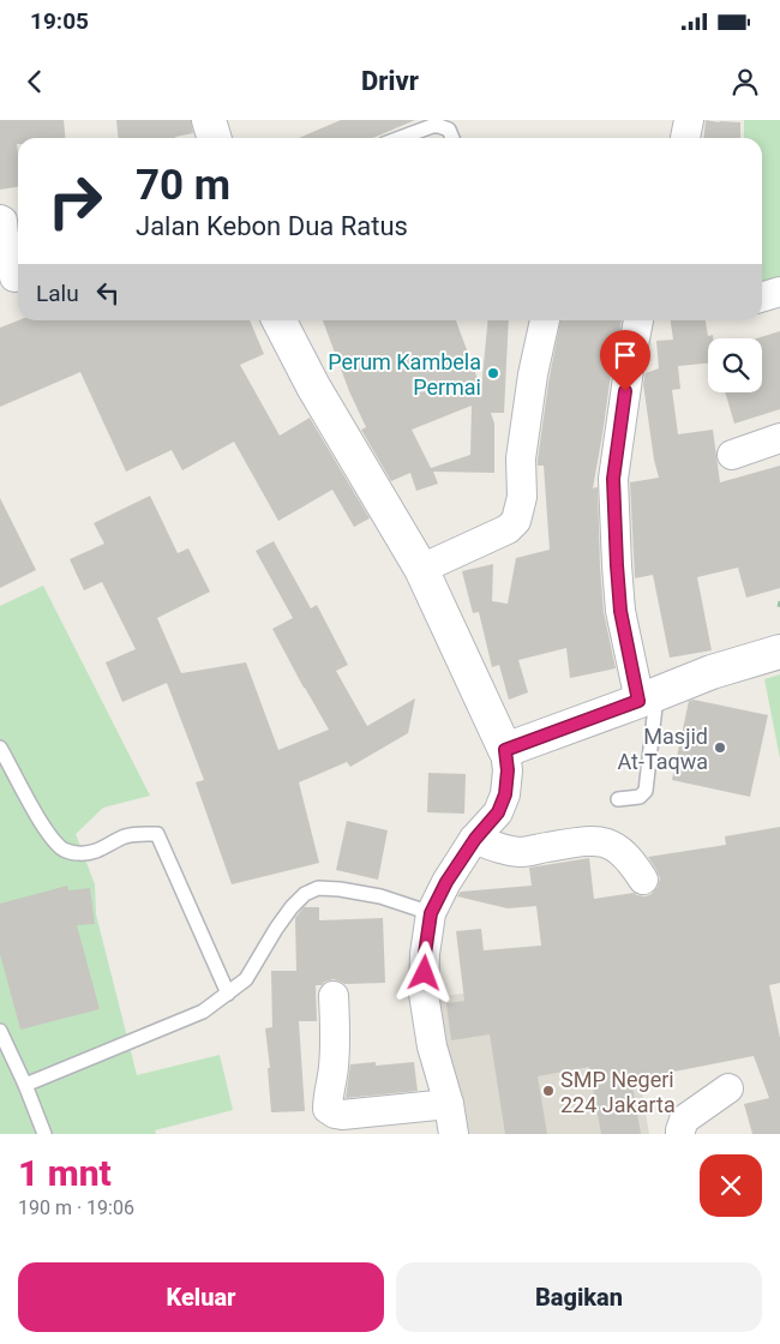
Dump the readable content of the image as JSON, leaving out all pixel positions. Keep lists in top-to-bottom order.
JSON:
{
  "places": ["Perum Kambela Permai", "Masjid At-Taqwa", "SMP Negeri 224 Jakarta"],
  "page": {
    "status": "19:05",
    "header": "Drivr",
    "turn": ["70 m", "Jalan Kebon Dua Ratus"],
    "then": "Lalu",
    "heading": ["1 mnt", "190 m · 19:06"],
    "buttons": ["Keluar", "Bagikan"]
  }
}
